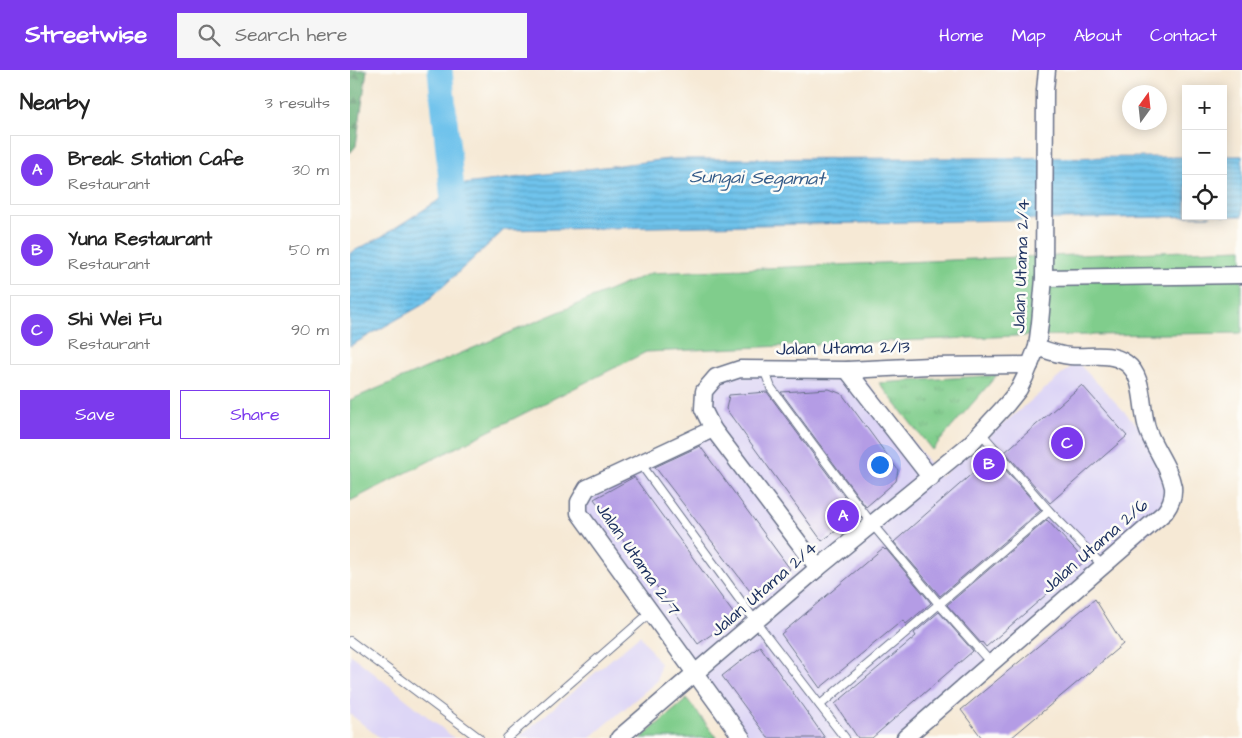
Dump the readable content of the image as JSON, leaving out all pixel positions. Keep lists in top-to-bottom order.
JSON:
{
  "streets": {
    "street": [
      "Jalan Utama 2/4",
      "Jalan Utama 2/13",
      "Jalan Utama 2/6",
      "Jalan Utama 2/7"
    ]
  },
  "crossings": [
    ["Jalan Utama 2/4", "Jalan Utama 2/13"],
    ["Jalan Utama 2/4", "Jalan Utama 2/6"],
    ["Jalan Utama 2/4", "Jalan Utama 2/7"],
    ["Jalan Utama 2/13", "Jalan Utama 2/7"]
  ],
  "water": ["Sungai Segamat"],
  "north": "top",
  "page": {
    "header": "Streetwise",
    "search": "Search here",
    "nav": [
      "Home",
      "Map",
      "About",
      "Contact"
    ],
    "heading": ["Nearby", "3 results"],
    "map_buttons": ["+", "−"],
    "list": [
      {
        "mark": "A",
        "name": "Break Station Cafe",
        "note": "Restaurant",
        "value": "30 m"
      },
      {
        "mark": "B",
        "name": "Yuna Restaurant",
        "note": "Restaurant",
        "value": "50 m"
      },
      {
        "mark": "C",
        "name": "Shi Wei Fu",
        "note": "Restaurant",
        "value": "90 m"
      }
    ],
    "buttons": ["Save", "Share"],
    "pins": ["C", "B", "A"]
  }
}
